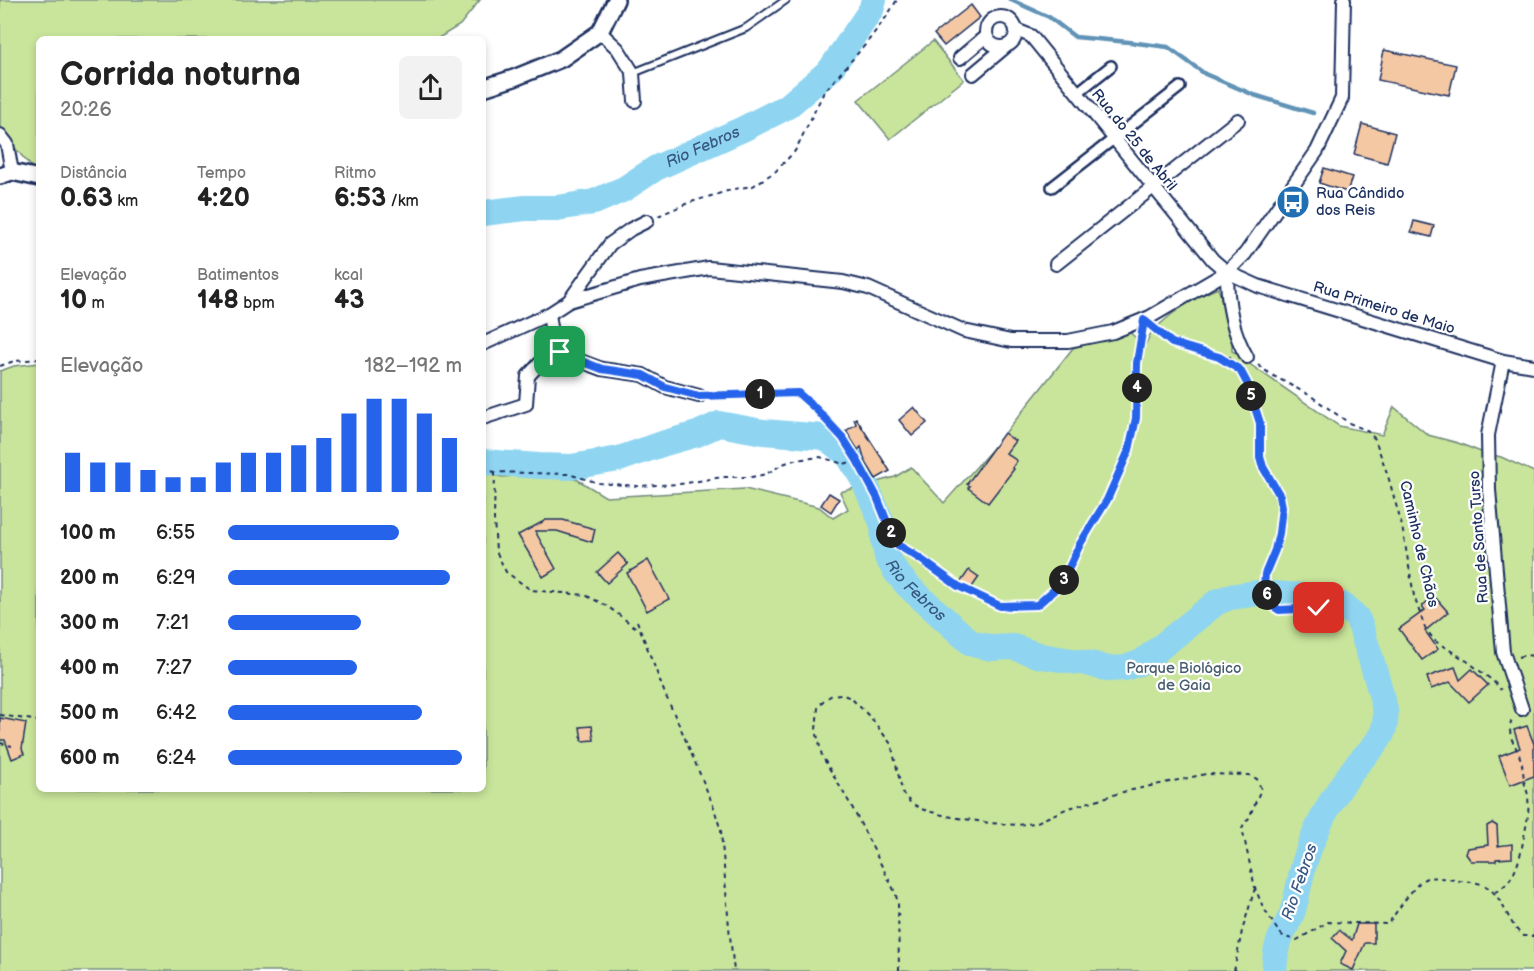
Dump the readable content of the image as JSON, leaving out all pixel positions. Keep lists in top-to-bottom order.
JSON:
{
  "streets": {
    "street": ["Rua do 25 de Abril", "Rua Primeiro de Maio", "Rua de Santo Turso"],
    "path": ["Caminho de Chãos"]
  },
  "crossings": [
    ["Rua do 25 de Abril", "Rua Primeiro de Maio"],
    ["Rua Primeiro de Maio", "Rua de Santo Turso"]
  ],
  "water": ["Rio Febros"],
  "parks": ["Parque Biológico de Gaia"],
  "places": {
    "bus stop": ["Rua Cândido dos Reis"]
  },
  "page": {
    "heading": ["Corrida noturna", "20:26"],
    "stats": [
      ["Distância", "0.63 km"],
      ["Tempo", "4:20"],
      ["Ritmo", "6:53 /km"],
      ["Elevação", "10 m"],
      ["Batimentos", "148 bpm"],
      ["kcal", "43"]
    ],
    "chart": ["Elevação", "182–192 m"],
    "pins": [
      "4",
      "1",
      "5",
      "2",
      "3",
      "6"
    ],
    "list": [
      {
        "name": "100 m",
        "note": "6:55"
      },
      {
        "name": "200 m",
        "note": "6:29"
      },
      {
        "name": "300 m",
        "note": "7:21"
      },
      {
        "name": "400 m",
        "note": "7:27"
      },
      {
        "name": "500 m",
        "note": "6:42"
      },
      {
        "name": "600 m",
        "note": "6:24"
      }
    ]
  }
}
